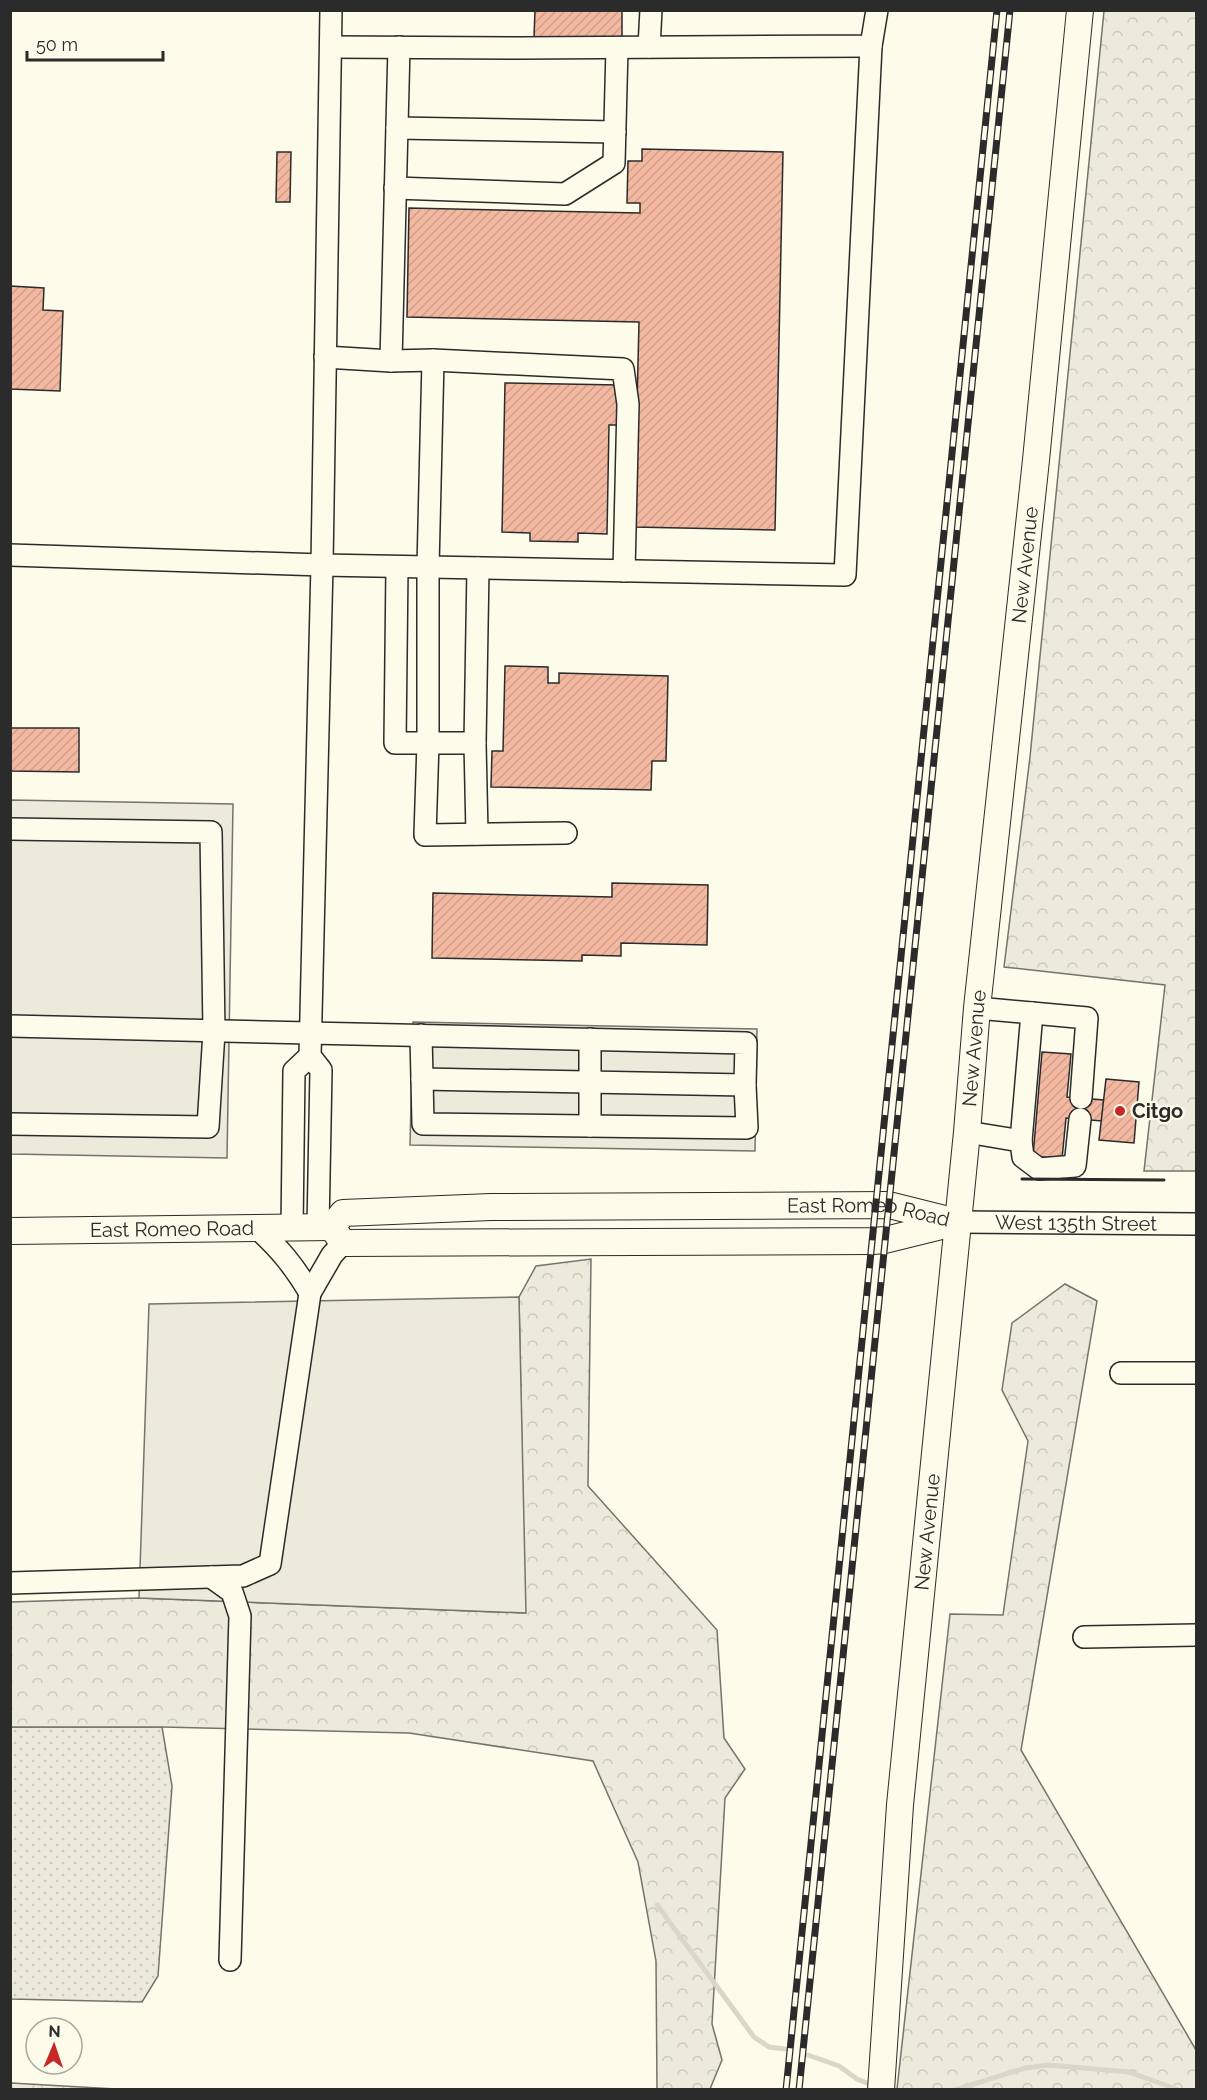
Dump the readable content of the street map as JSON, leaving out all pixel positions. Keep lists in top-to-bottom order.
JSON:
{
  "streets": {
    "main road": ["New Avenue", "East Romeo Road"],
    "street": ["West 135th Street"]
  },
  "crossings": [
    ["New Avenue", "East Romeo Road"],
    ["New Avenue", "West 135th Street"],
    ["East Romeo Road", "West 135th Street"]
  ],
  "places": ["Citgo"],
  "scale_bar": "50 m",
  "north": "top"
}
